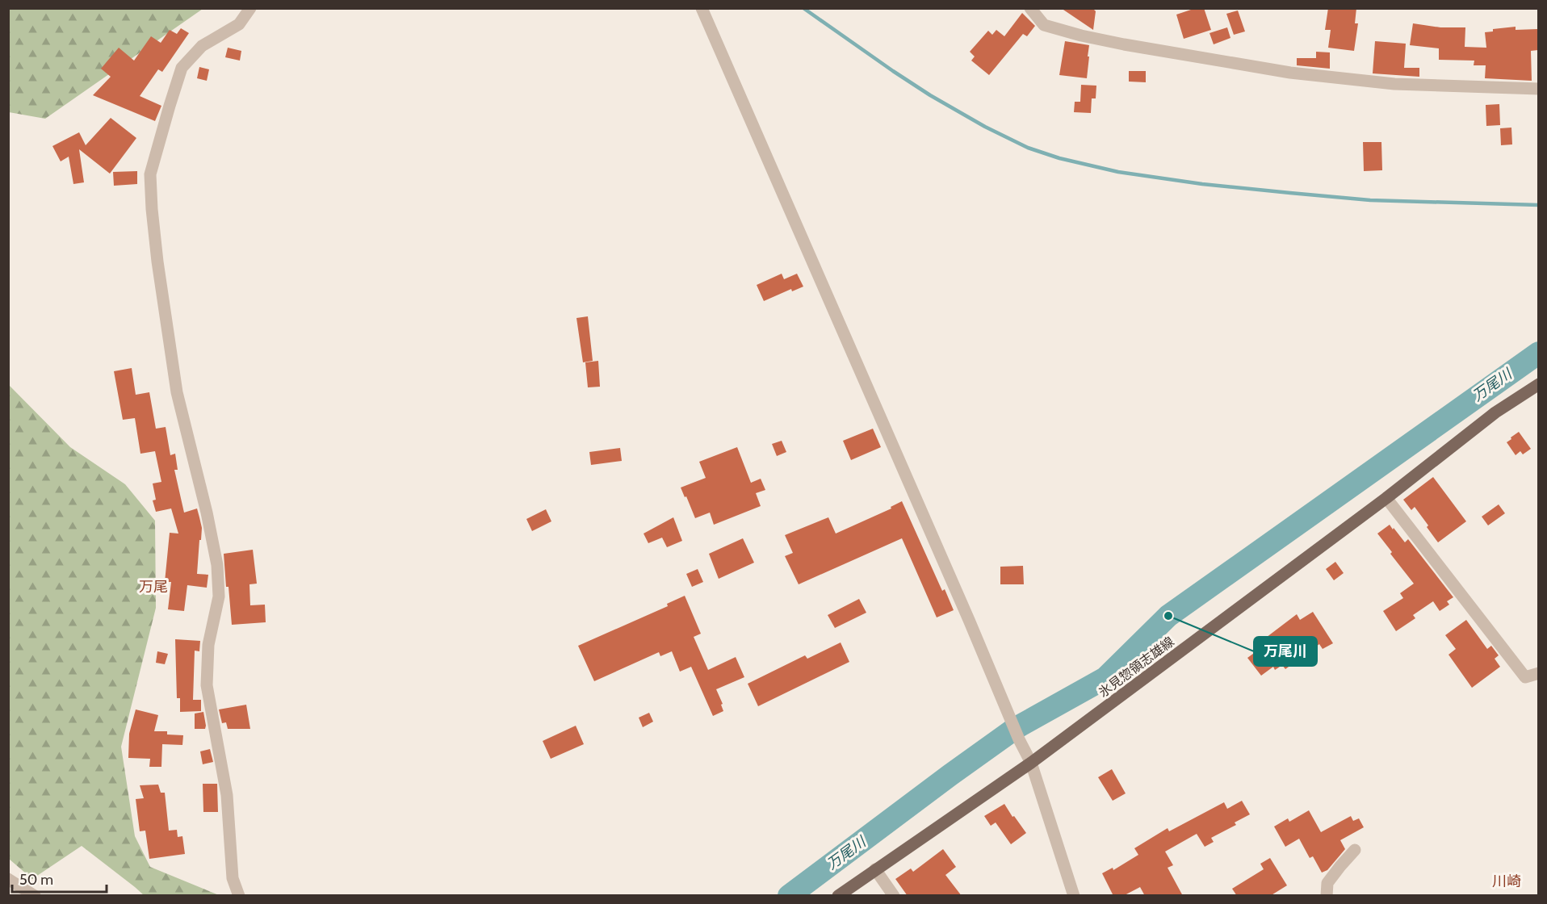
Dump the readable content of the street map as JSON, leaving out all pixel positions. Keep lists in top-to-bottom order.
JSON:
{
  "streets": {
    "main road": ["氷見惣領志雄線"]
  },
  "districts": ["万尾", "川崎"],
  "water": ["万尾川"],
  "places": ["万尾川"],
  "scale_bar": "50 m"
}
